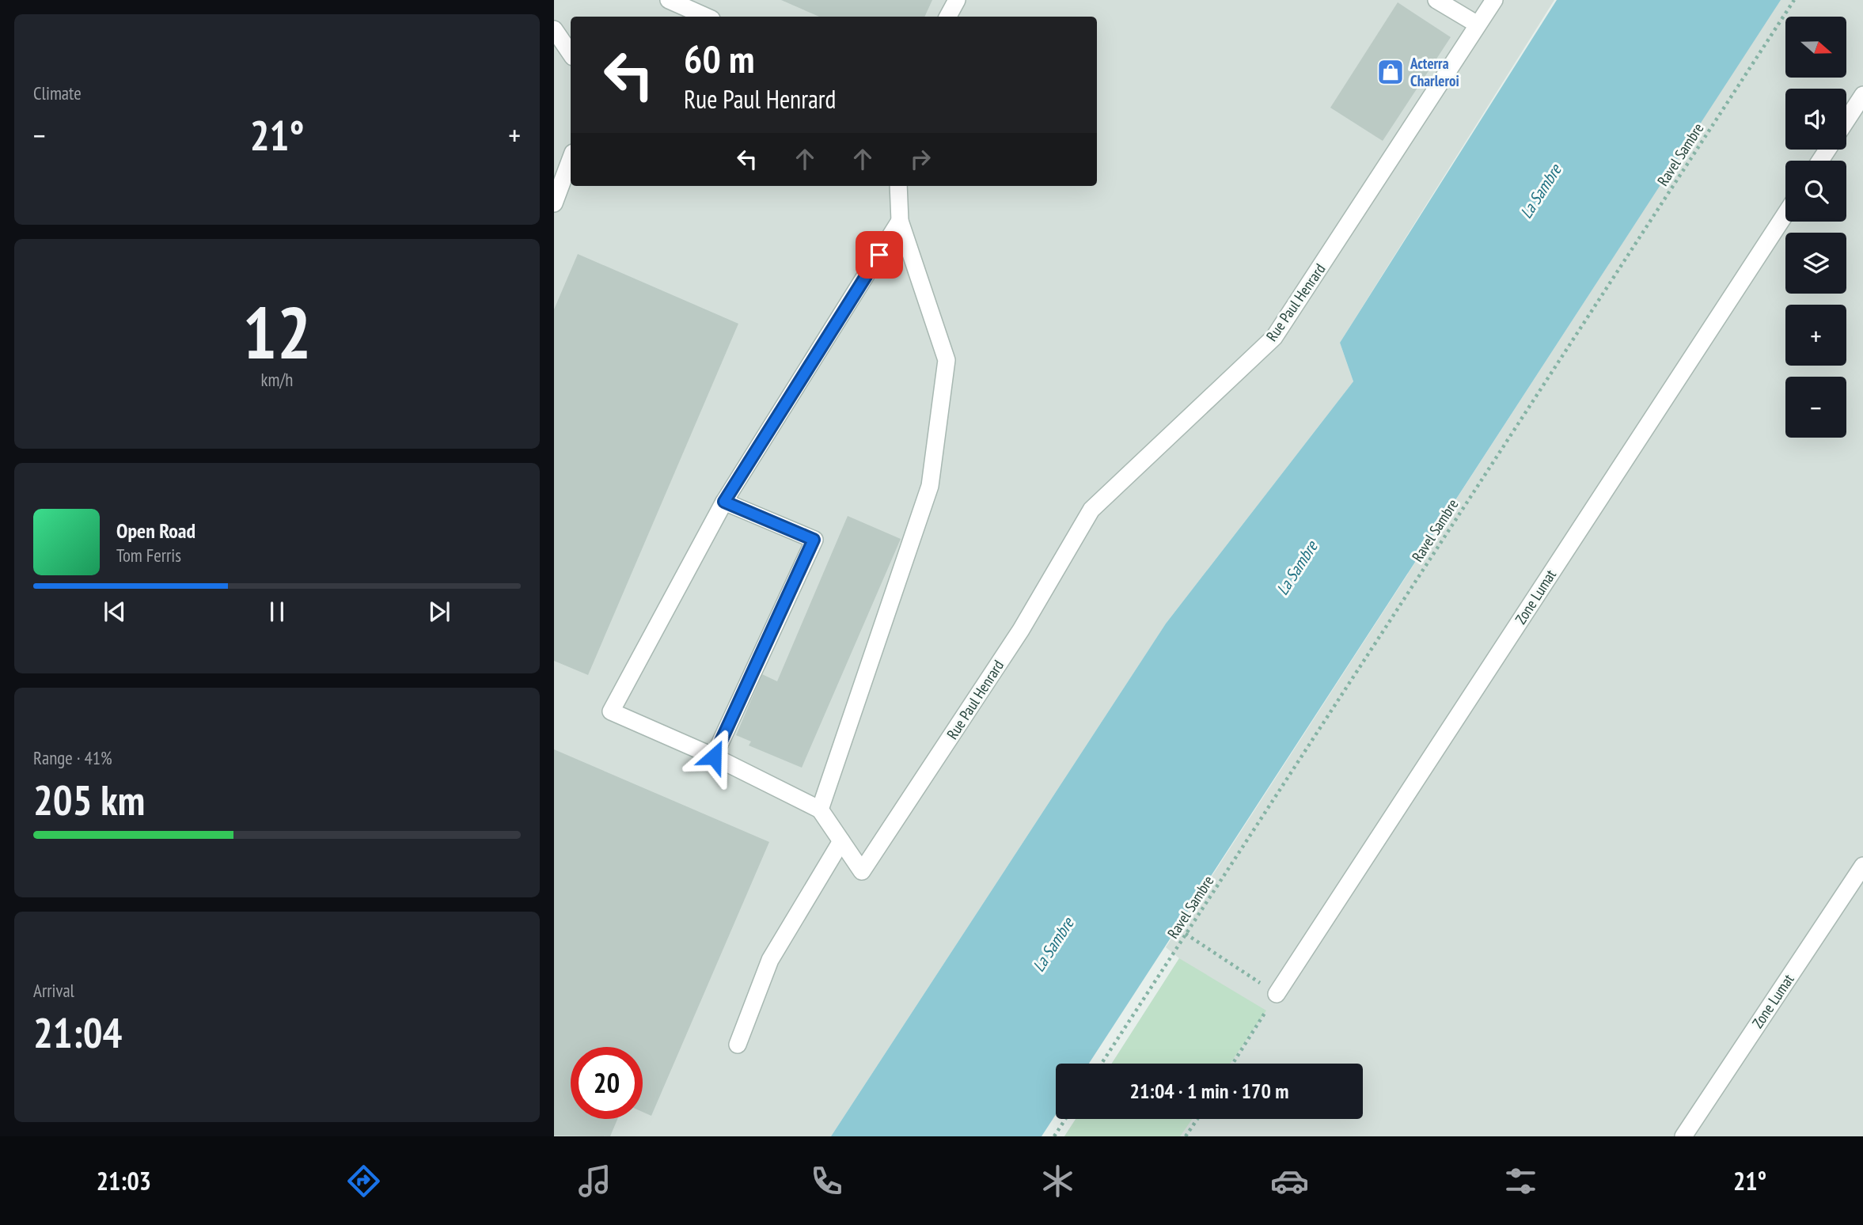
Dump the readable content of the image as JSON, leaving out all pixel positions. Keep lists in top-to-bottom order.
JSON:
{
  "streets": {
    "street": ["Rue Paul Henrard", "Zone Lumat"],
    "path": ["Ravel Sambre"]
  },
  "water": ["La Sambre"],
  "places": {
    "shop": ["Acterra Charleroi"]
  },
  "north": "right",
  "page": {
    "tile": [
      "Climate",
      ["12", "km/h"],
      ["Range · 41%", "205 km"],
      ["Arrival", "21:04"]
    ],
    "map_buttons": ["+", "−"],
    "turn": ["60 m", "Rue Paul Henrard"],
    "heat": ["−", "21°", "+"],
    "song": ["Open Road", "Tom Ferris"],
    "limit": "20",
    "trip": "21:04 · 1 min · 170 m",
    "tabs": ["21:03", "21°"]
  }
}
